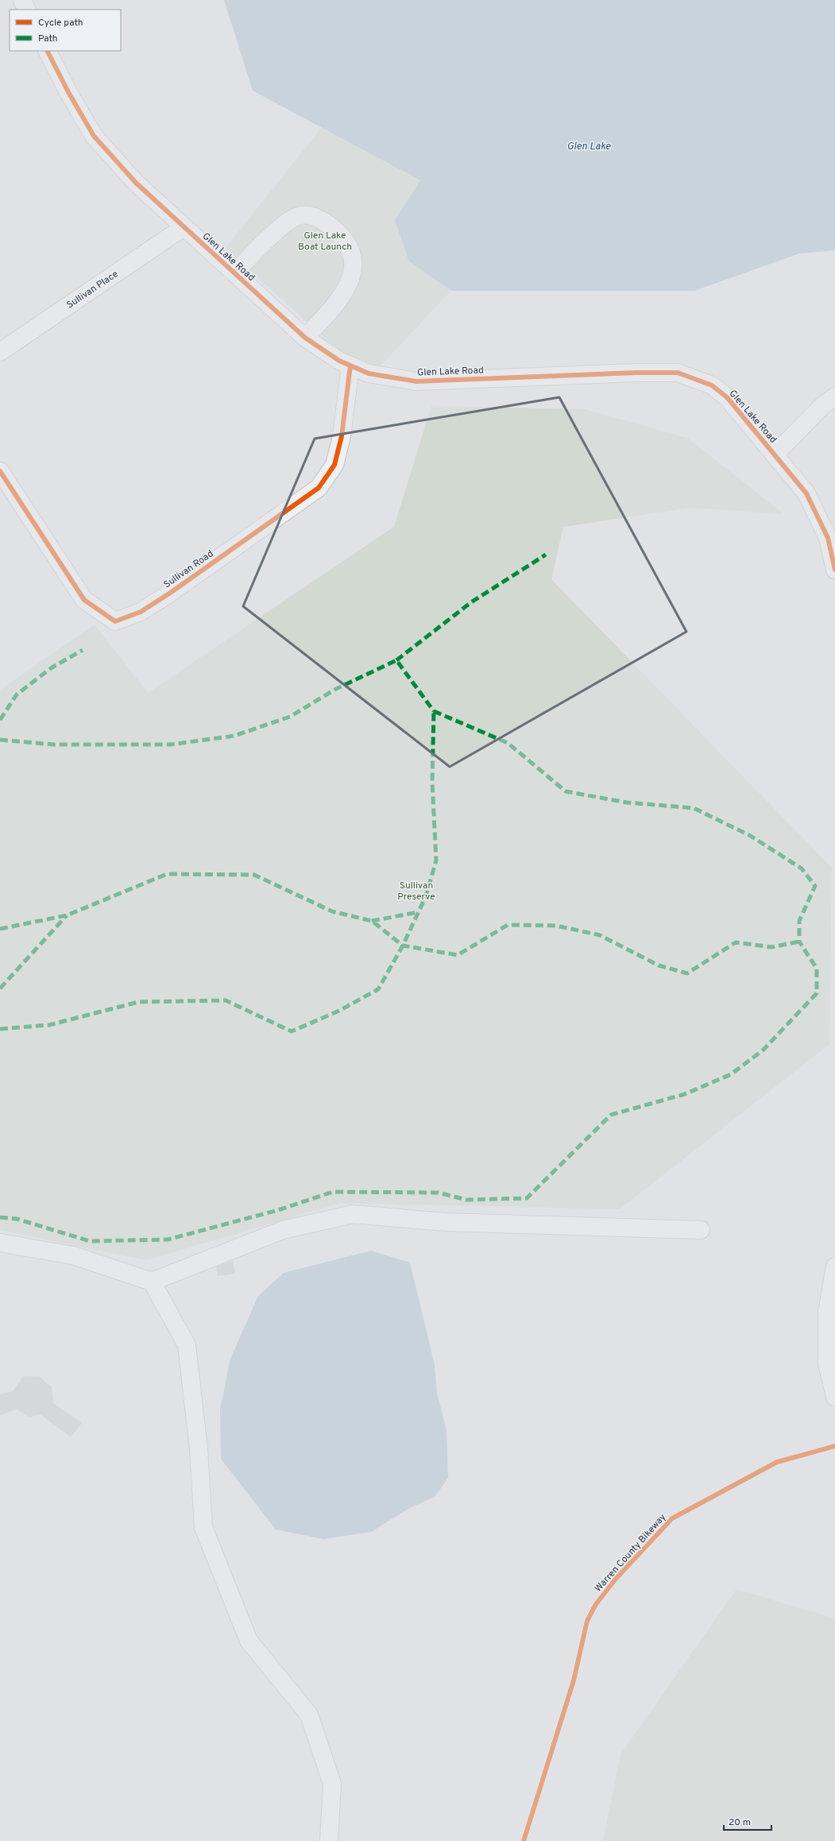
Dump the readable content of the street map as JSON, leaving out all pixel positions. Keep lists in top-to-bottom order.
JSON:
{
  "streets": {
    "street": ["Glen Lake Road", "Sullivan Place", "Sullivan Road"],
    "cycle path": ["Warren County Bikeway"]
  },
  "crossings": [
    ["Glen Lake Road", "Sullivan Place"],
    ["Glen Lake Road", "Sullivan Road"]
  ],
  "water": ["Glen Lake"],
  "parks": ["Glen Lake Boat Launch", "Sullivan Preserve"],
  "legend": ["Cycle path", "Path"],
  "scale_bar": "20 m"
}
